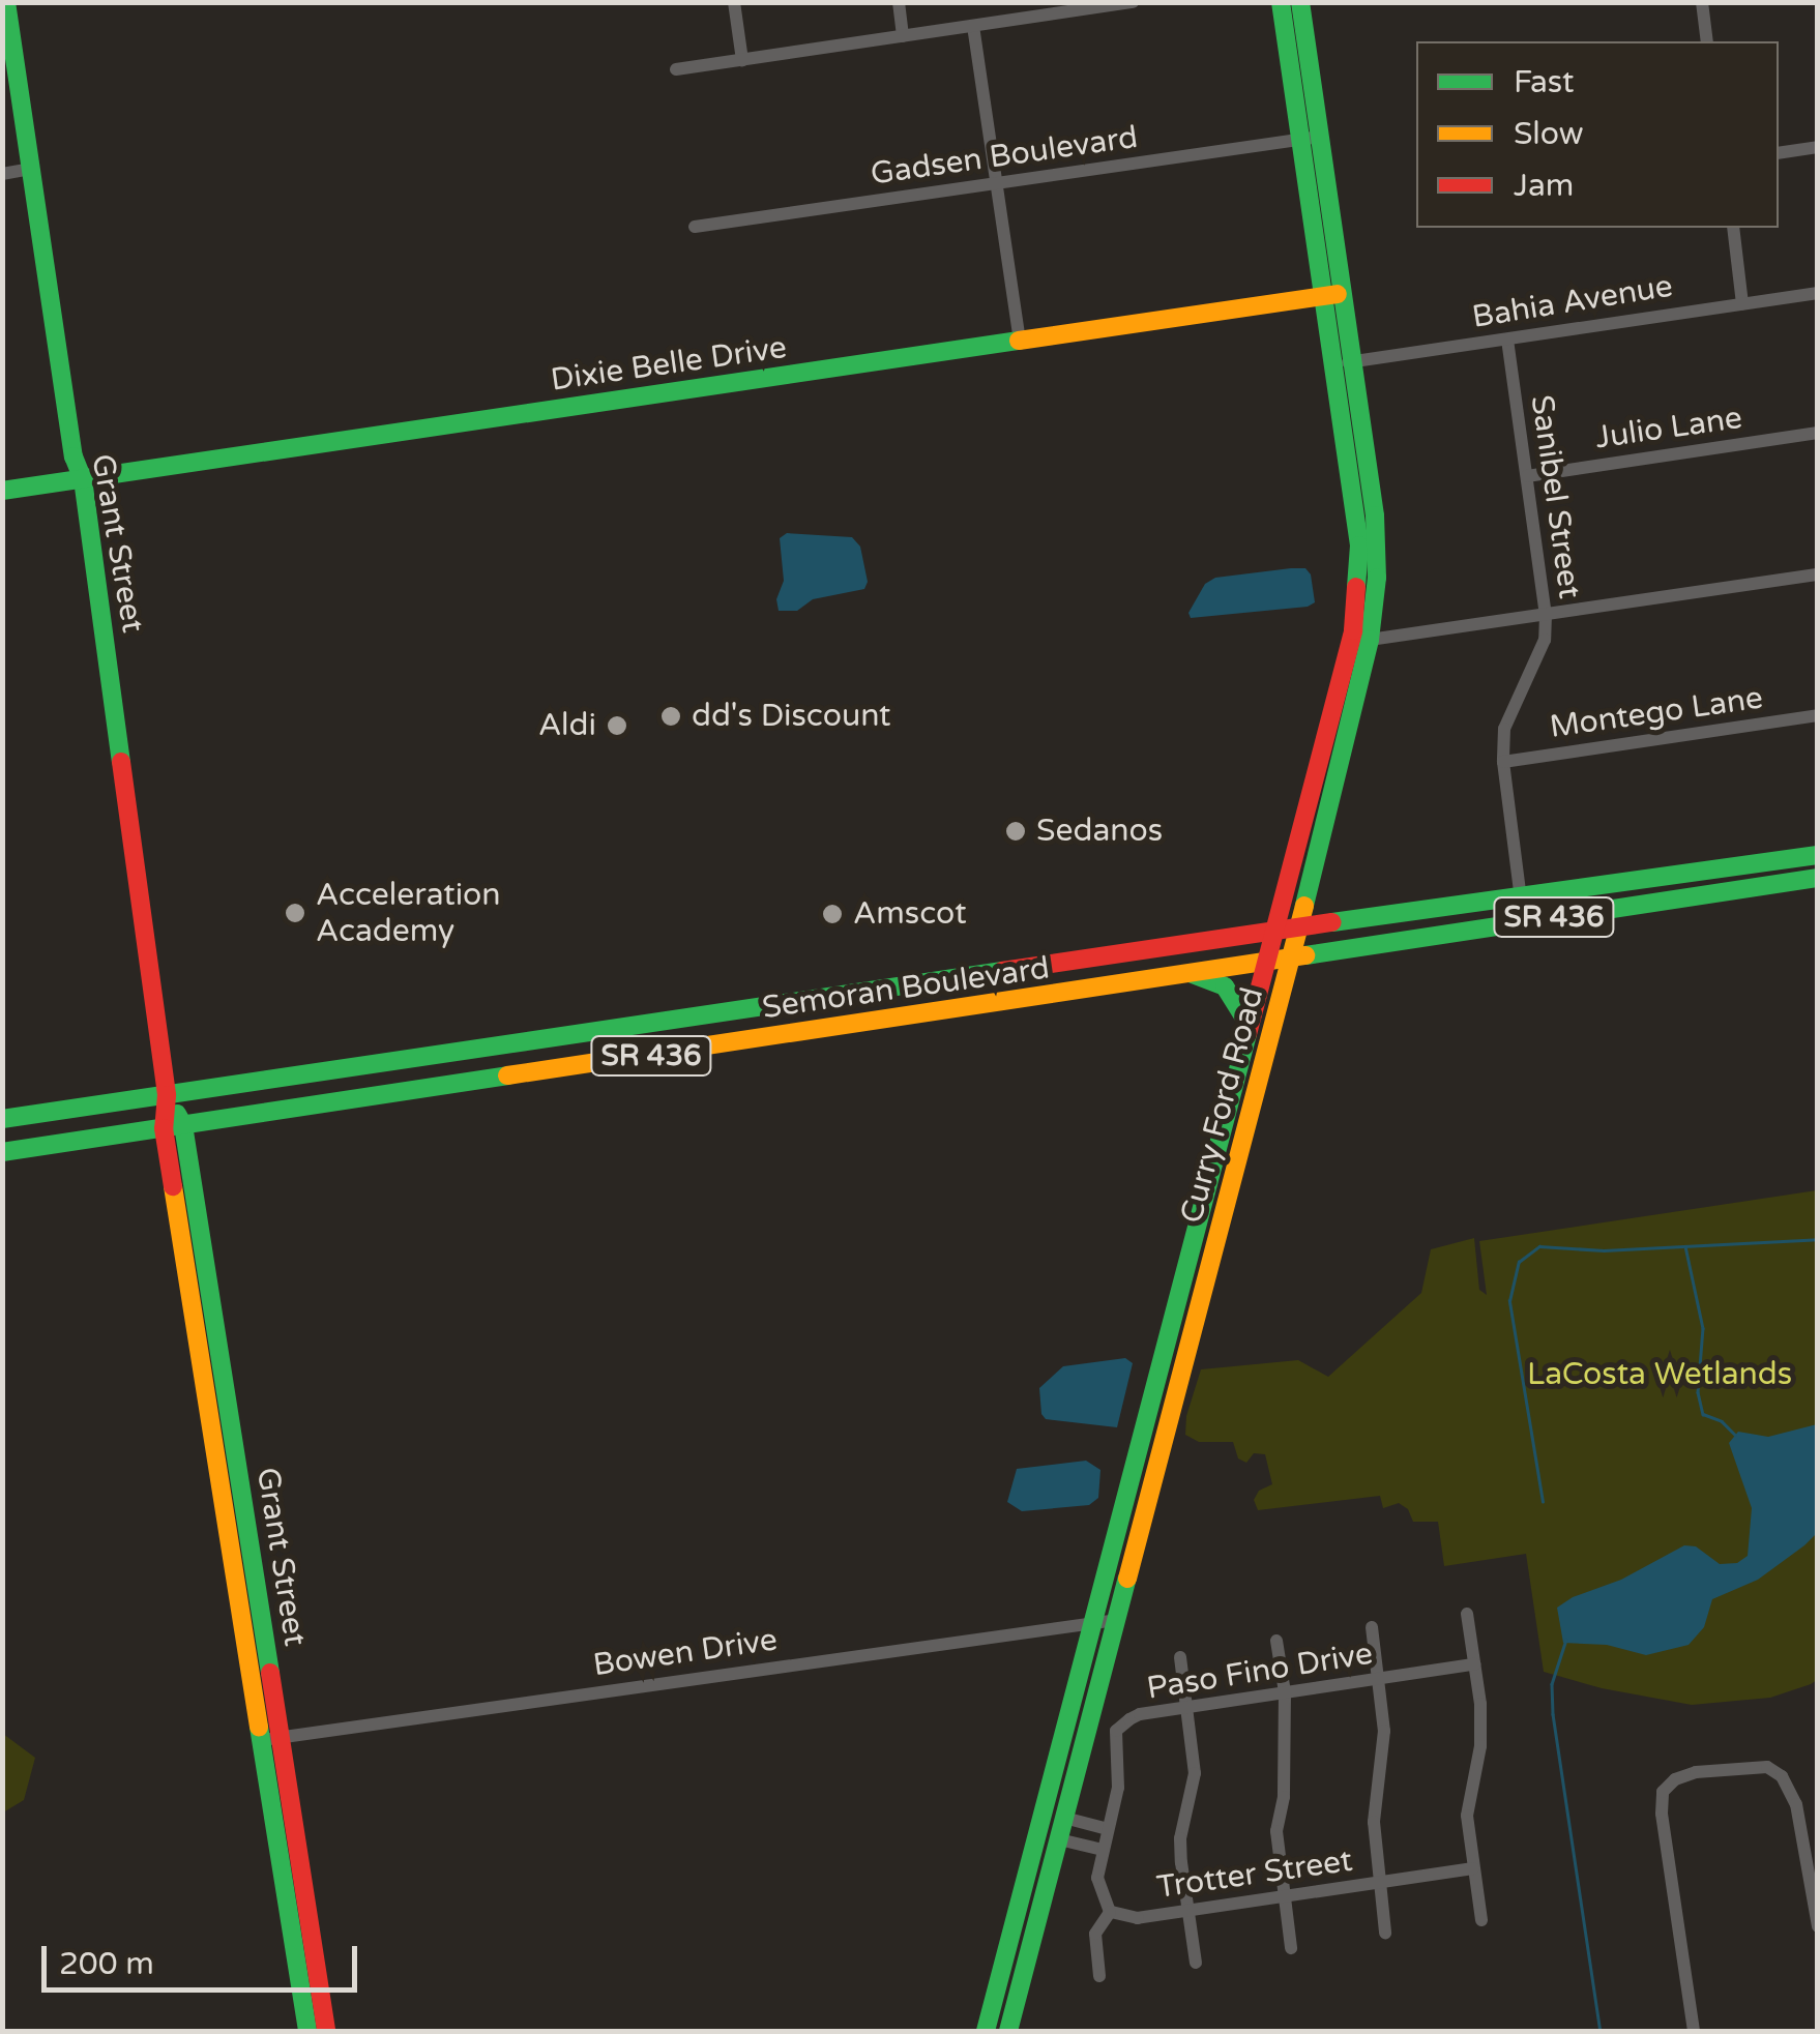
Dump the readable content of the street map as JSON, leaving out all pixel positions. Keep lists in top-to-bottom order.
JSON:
{
  "streets": {
    "main road": [
      "Dixie Belle Drive",
      "Grant Street",
      "SR 436",
      "Semoran Boulevard",
      "Curry Ford Road"
    ],
    "street": [
      "Gadsen Boulevard",
      "Bahia Avenue",
      "Julio Lane",
      "Sanibel Street",
      "Montego Lane",
      "Bowen Drive",
      "Paso Fino Drive",
      "Trotter Street"
    ]
  },
  "crossings": [
    ["Gadsen Boulevard", "Curry Ford Road"],
    ["Bahia Avenue", "Sanibel Street"],
    ["Bahia Avenue", "Curry Ford Road"],
    ["Dixie Belle Drive", "Grant Street"],
    ["Dixie Belle Drive", "Curry Ford Road"],
    ["Julio Lane", "Sanibel Street"],
    ["Sanibel Street", "Montego Lane"],
    ["Sanibel Street", "Semoran Boulevard"],
    ["Grant Street", "Semoran Boulevard"],
    ["Grant Street", "Bowen Drive"],
    ["Semoran Boulevard", "Curry Ford Road"],
    ["Curry Ford Road", "Bowen Drive"]
  ],
  "parks": ["LaCosta Wetlands"],
  "places": [
    "dd's Discount",
    "Aldi",
    "Sedanos",
    "Acceleration Academy",
    "Amscot"
  ],
  "legend": ["Fast", "Slow", "Jam"],
  "scale_bar": "200 m"
}
